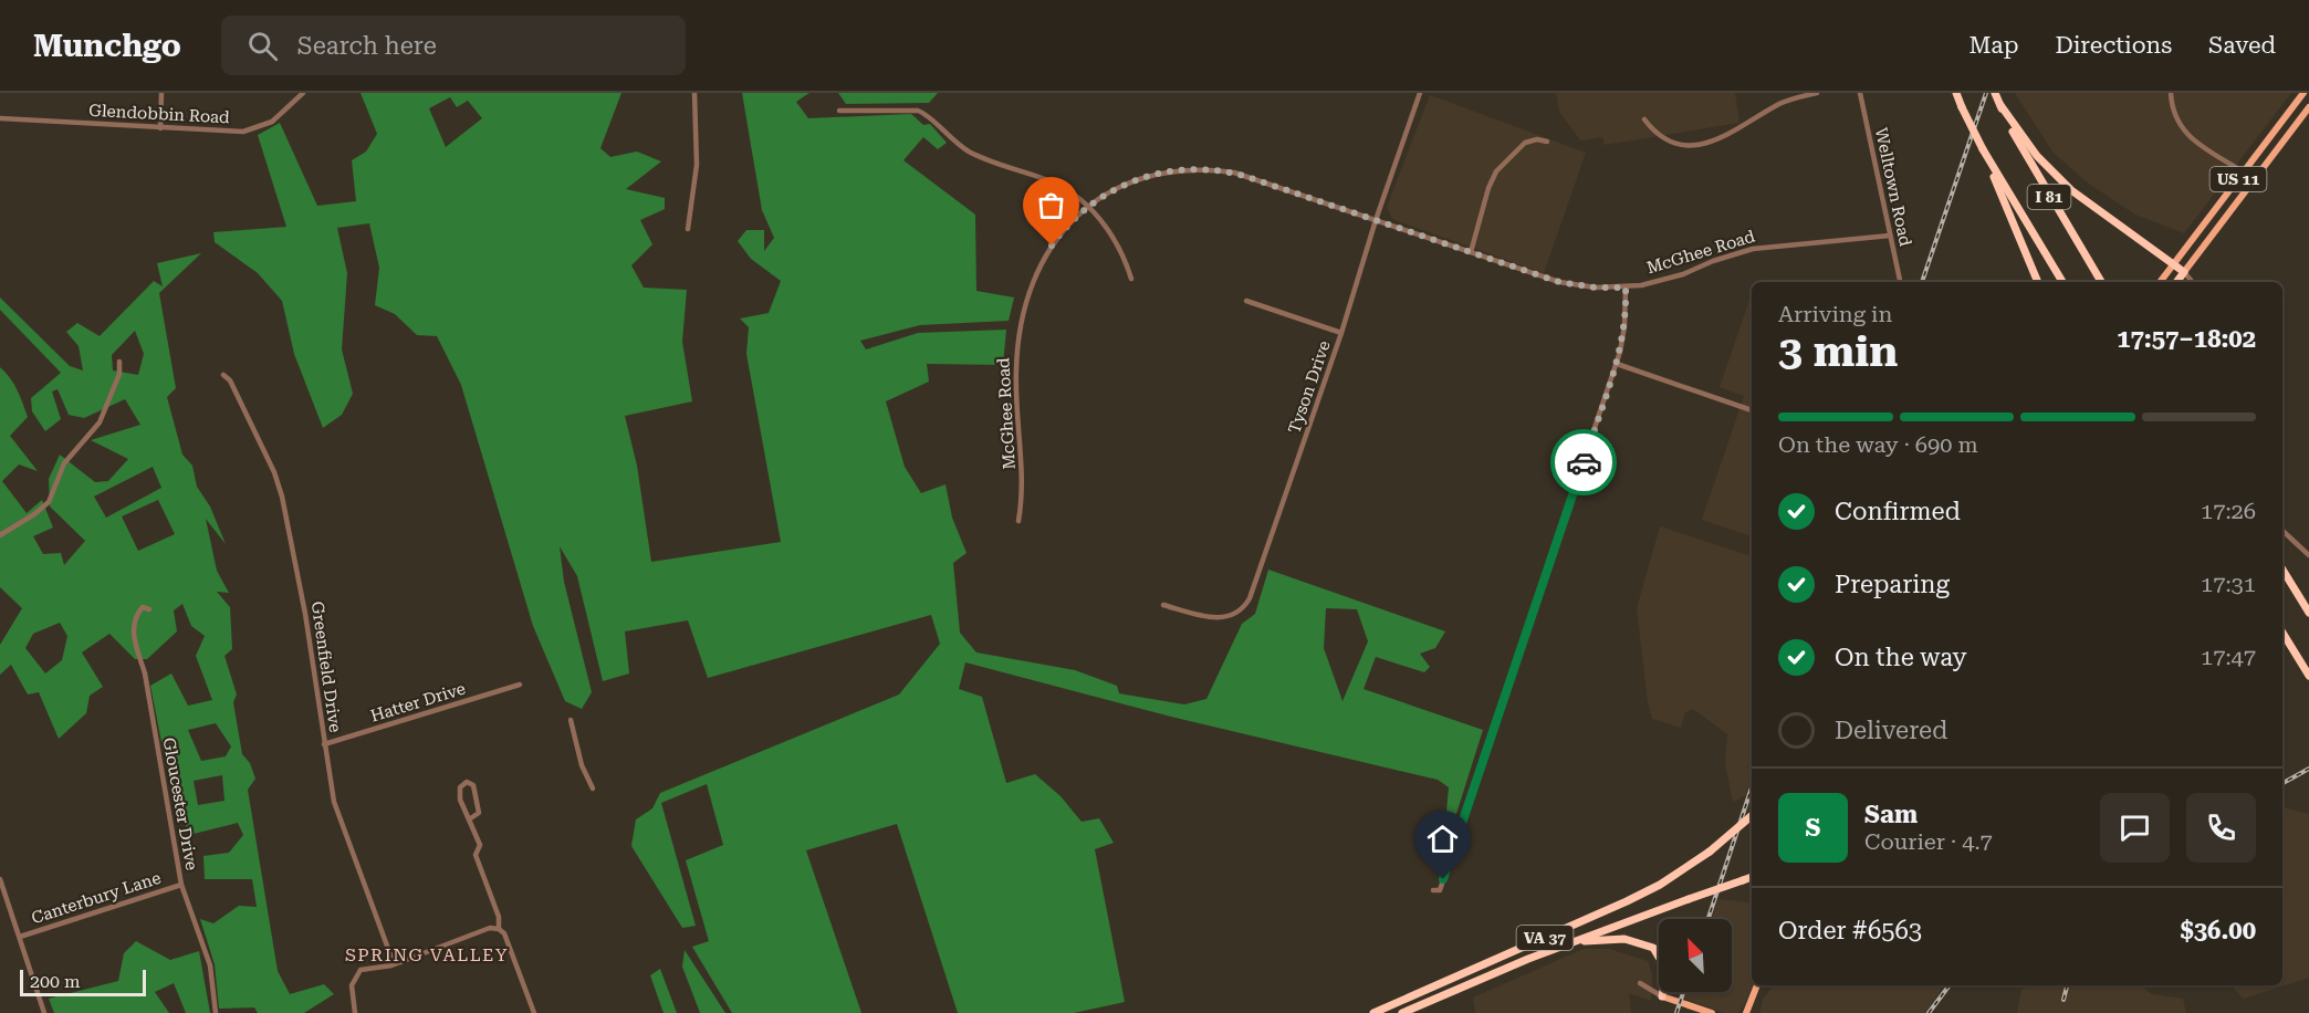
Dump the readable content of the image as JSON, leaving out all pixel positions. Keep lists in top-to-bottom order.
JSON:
{
  "streets": {
    "highway": ["US 11", "I 81", "VA 37"],
    "street": [
      "Glendobbin Road",
      "Welltown Road",
      "McGhee Road",
      "Tyson Drive",
      "Greenfield Drive",
      "Hatter Drive",
      "Gloucester Drive",
      "Canterbury Lane"
    ]
  },
  "crossings": [
    ["Welltown Road", "McGhee Road"],
    ["McGhee Road", "Tyson Drive"],
    ["Greenfield Drive", "Hatter Drive"],
    ["Gloucester Drive", "Canterbury Lane"]
  ],
  "districts": ["SPRING VALLEY"],
  "scale_bar": "200 m",
  "north": "top left",
  "page": {
    "header": "Munchgo",
    "search": "Search here",
    "nav": ["Map", "Directions", "Saved"],
    "heading": ["3 min", "Arriving in", "17:57–18:02"],
    "panel": [
      "Sam",
      "Courier · 4.7",
      "Order #6563",
      "$36.00"
    ],
    "bar": "On the way · 690 m",
    "list": [
      ["Confirmed", "17:26"],
      ["Preparing", "17:31"],
      ["On the way", "17:47"],
      "Delivered"
    ],
    "round": "S",
    "scale": "200 m"
  }
}
